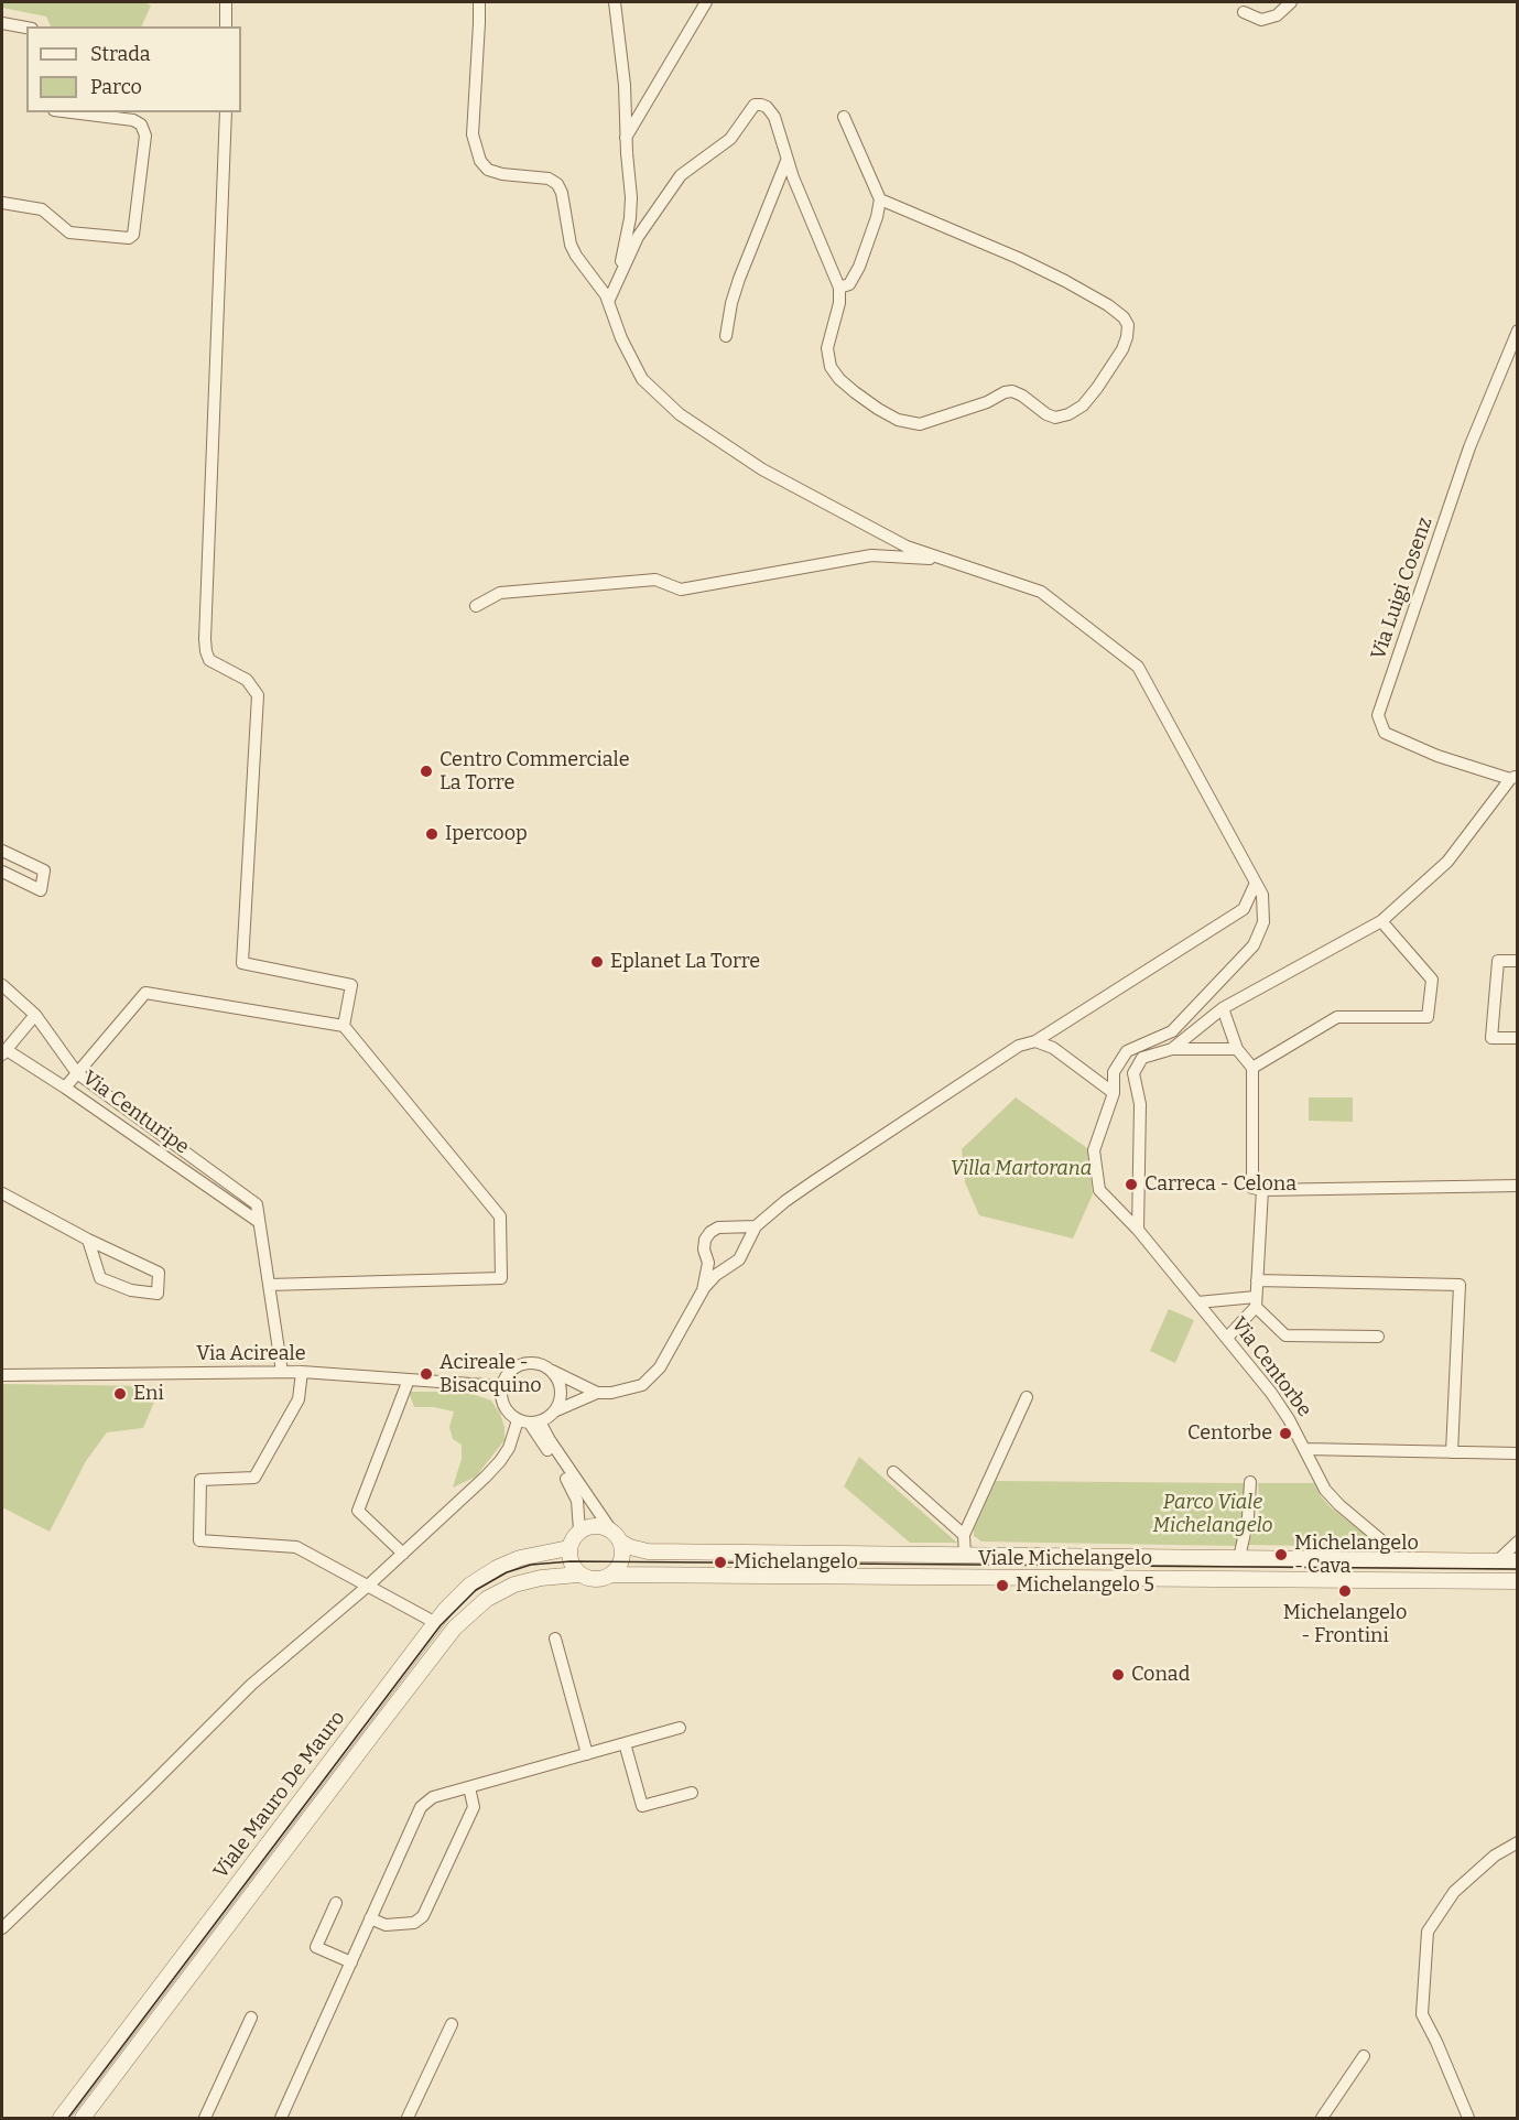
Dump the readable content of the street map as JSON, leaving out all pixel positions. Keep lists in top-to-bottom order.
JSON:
{
  "streets": {
    "street": [
      "Via Luigi Cosenz",
      "Via Centuripe",
      "Via Acireale",
      "Via Centorbe",
      "Viale Michelangelo",
      "Viale Mauro De Mauro"
    ]
  },
  "crossings": [
    ["Via Centorbe", "Viale Michelangelo"],
    ["Viale Michelangelo", "Viale Mauro De Mauro"]
  ],
  "parks": ["Villa Martorana", "Parco Viale Michelangelo"],
  "places": [
    "Centro Commerciale La Torre",
    "Ipercoop",
    "Eplanet La Torre",
    "Carreca - Celona",
    "Acireale - Bisacquino",
    "Eni",
    "Centorbe",
    "Michelangelo - Cava",
    "Michelangelo",
    "Michelangelo 5",
    "Michelangelo - Frontini",
    "Conad"
  ],
  "legend": ["Strada", "Parco"]
}
